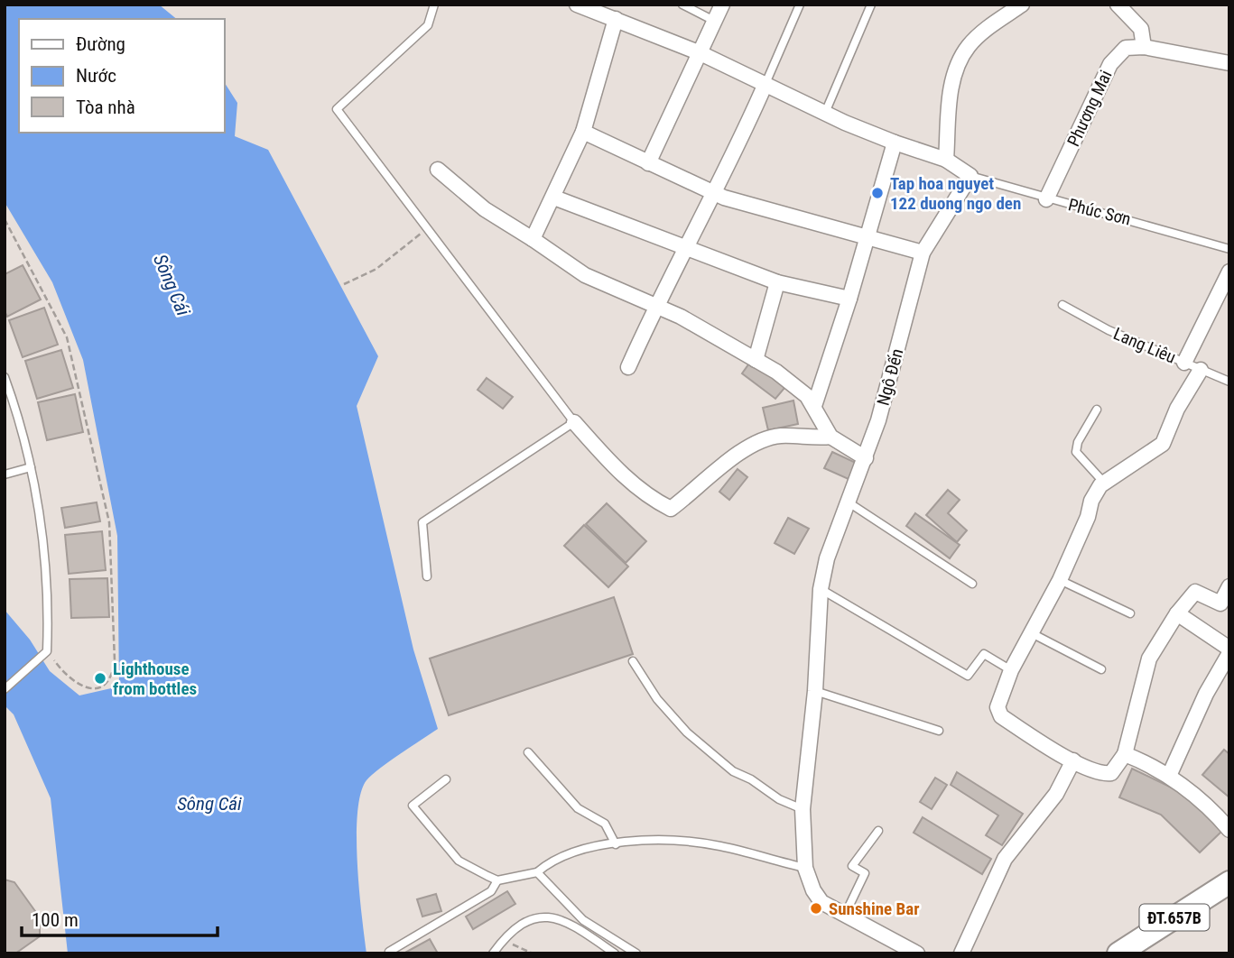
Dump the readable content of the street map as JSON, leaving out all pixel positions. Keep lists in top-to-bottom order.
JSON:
{
  "streets": {
    "main road": ["ĐT.657B"],
    "street": ["Phương Mai", "Ngô Đến"],
    "lane": ["Phúc Sơn", "Lang Liêu"]
  },
  "crossings": [
    ["Phương Mai", "Phúc Sơn"],
    ["Phúc Sơn", "Ngô Đến"]
  ],
  "water": ["Sông Cái"],
  "places": ["Tap hoa nguyet 122 duong ngo den", "Lighthouse from bottles", "Sunshine Bar"],
  "legend": ["Đường", "Nước", "Tòa nhà"],
  "scale_bar": "100 m"
}
